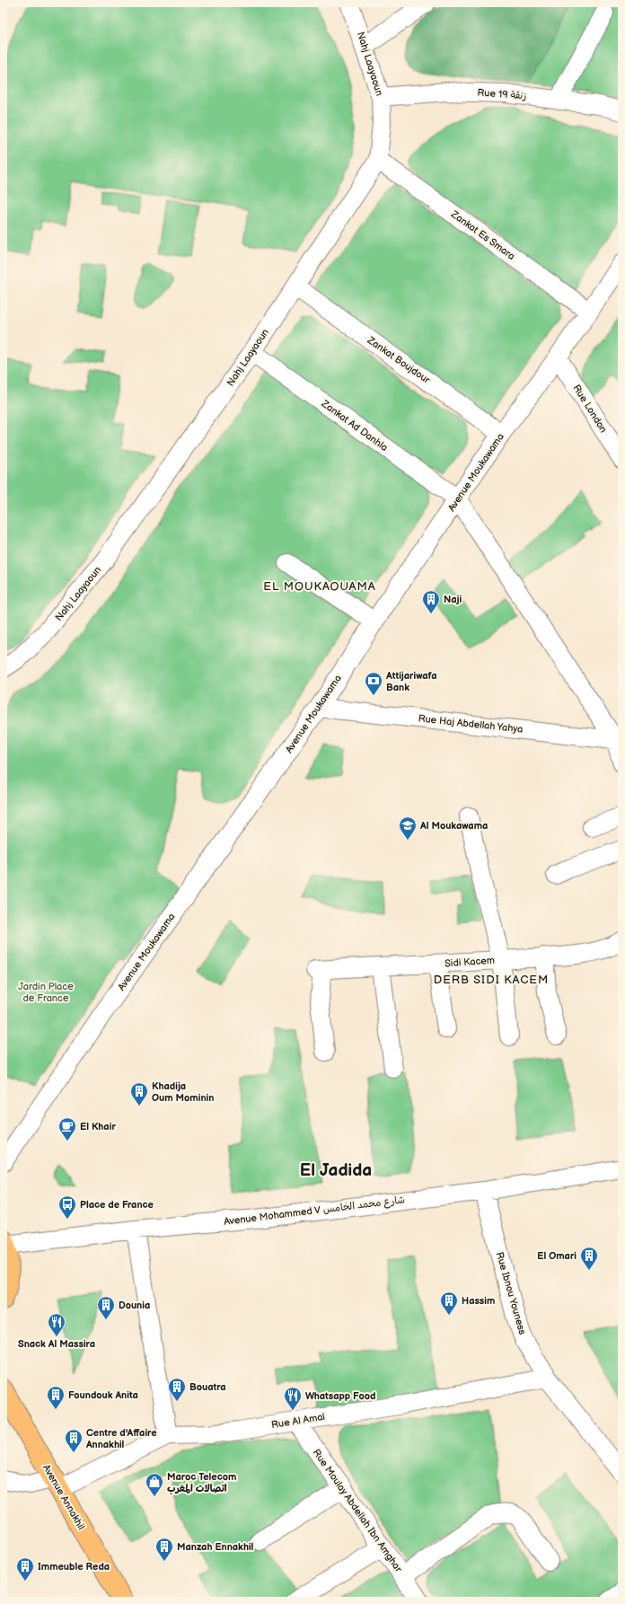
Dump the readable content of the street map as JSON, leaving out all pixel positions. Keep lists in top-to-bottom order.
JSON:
{
  "streets": {
    "main road": ["Avenue Annakhil"],
    "street": [
      "Nahj Laayaoun",
      "Rue 19 زنقة",
      "Zankat Es Smara",
      "Zankat Boujdour",
      "Rue London",
      "Zankat Ad Danhla",
      "Avenue Moukawama",
      "Rue Haj Abdellah Yahya",
      "Sidi Kacem",
      "Avenue Mohammed V شارع محمد الخامس",
      "Rue Ibnou Youness",
      "Rue Al Amal",
      "Rue Moulay Abdellah Ibn Amghar"
    ]
  },
  "crossings": [
    ["Nahj Laayaoun", "Rue 19 زنقة"],
    ["Nahj Laayaoun", "Zankat Es Smara"],
    ["Nahj Laayaoun", "Zankat Boujdour"],
    ["Nahj Laayaoun", "Zankat Ad Danhla"],
    ["Zankat Es Smara", "Avenue Moukawama"],
    ["Zankat Boujdour", "Avenue Moukawama"],
    ["Rue London", "Avenue Moukawama"],
    ["Zankat Ad Danhla", "Avenue Moukawama"],
    ["Avenue Moukawama", "Rue Haj Abdellah Yahya"],
    ["Avenue Mohammed V شارع محمد الخامس", "Rue Ibnou Youness"],
    ["Rue Ibnou Youness", "Rue Al Amal"],
    ["Rue Al Amal", "Avenue Annakhil"],
    ["Rue Al Amal", "Rue Moulay Abdellah Ibn Amghar"]
  ],
  "districts": ["EL MOUKAOUAMA", "DERB SIDI KACEM", "El Jadida"],
  "parks": ["Jardin Place de France"],
  "places": {
    "building": [
      "Naji",
      "Khadija Oum Mominin",
      "El Omari",
      "Hassim",
      "Dounia",
      "Bouatra",
      "Foundouk Anita",
      "Centre d'Affaire Annakhil",
      "Manzah Ennakhil",
      "Immeuble Reda"
    ],
    "bank": ["Attijariwafa Bank"],
    "school or university": ["Al Moukawama"],
    "cafe": ["El Khair"],
    "bus stop": ["Place de France"],
    "restaurant": ["Snack Al Massira", "Whatsapp Food"],
    "shop": ["Maroc Telecom اتصالات المغرب"]
  }
}
